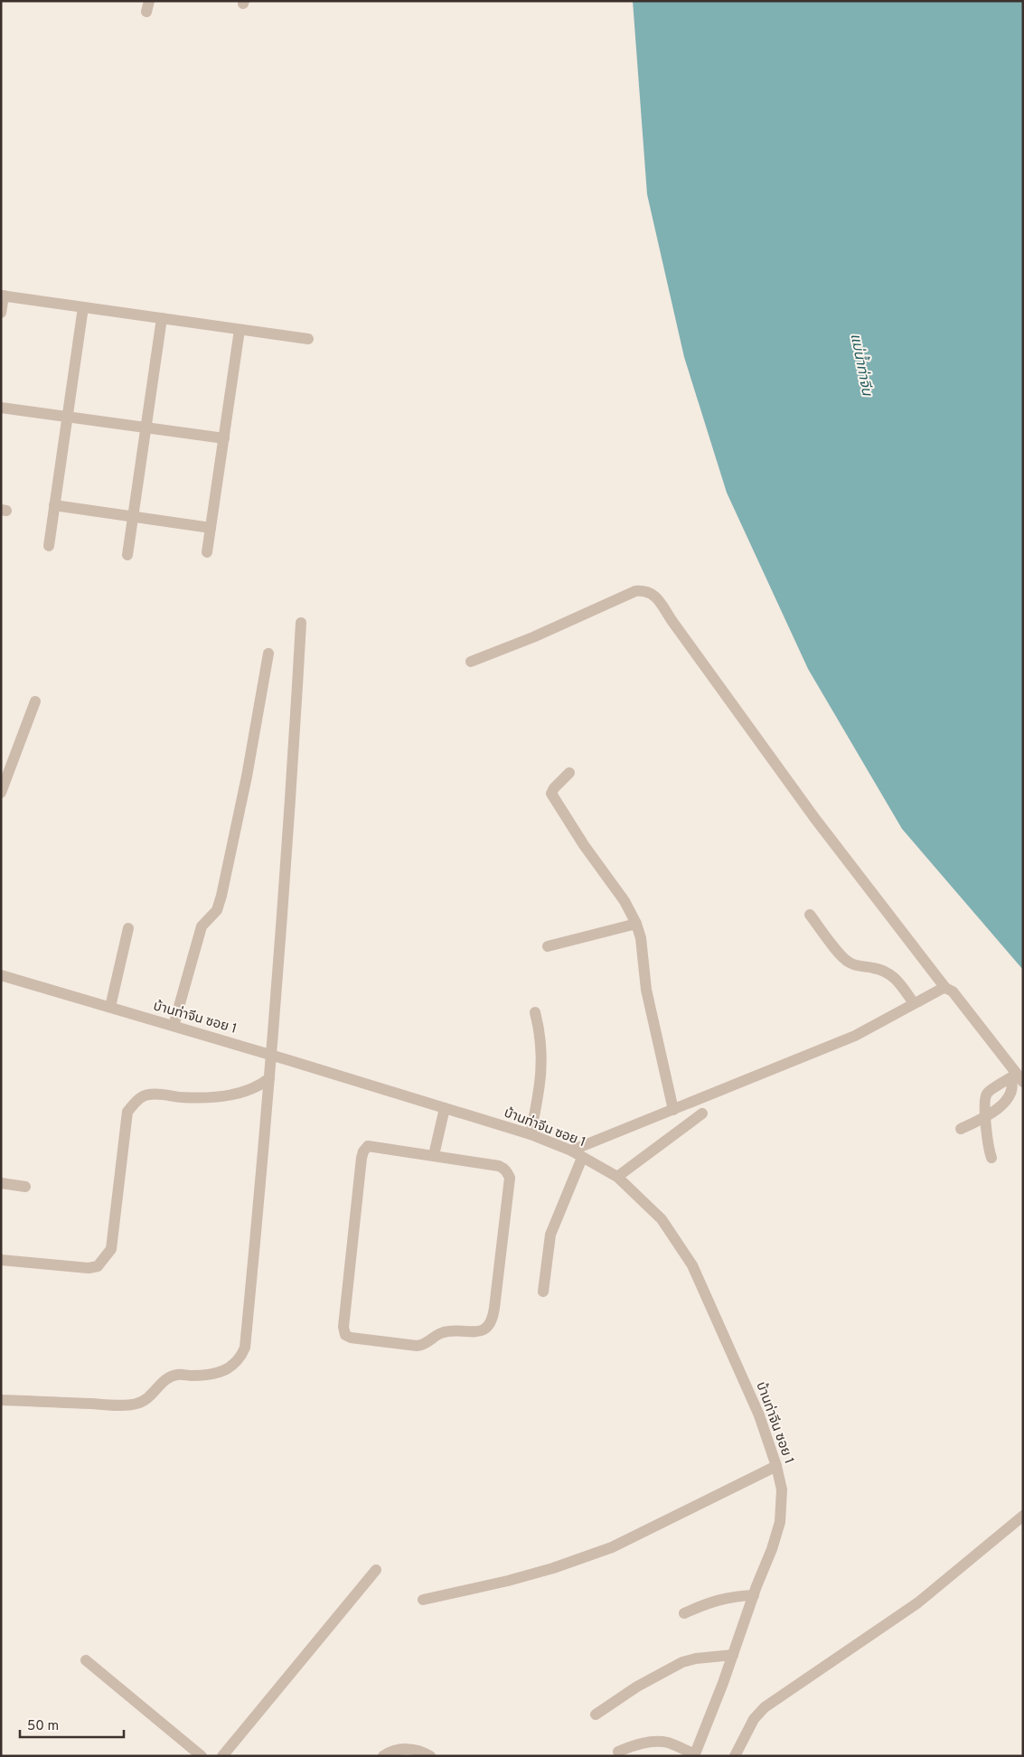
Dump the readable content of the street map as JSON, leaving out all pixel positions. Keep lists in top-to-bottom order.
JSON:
{
  "streets": {
    "street": ["บ้านท่าจีน ซอย 1"]
  },
  "water": ["แม่น้ำท่าจีน"],
  "scale_bar": "50 m"
}
